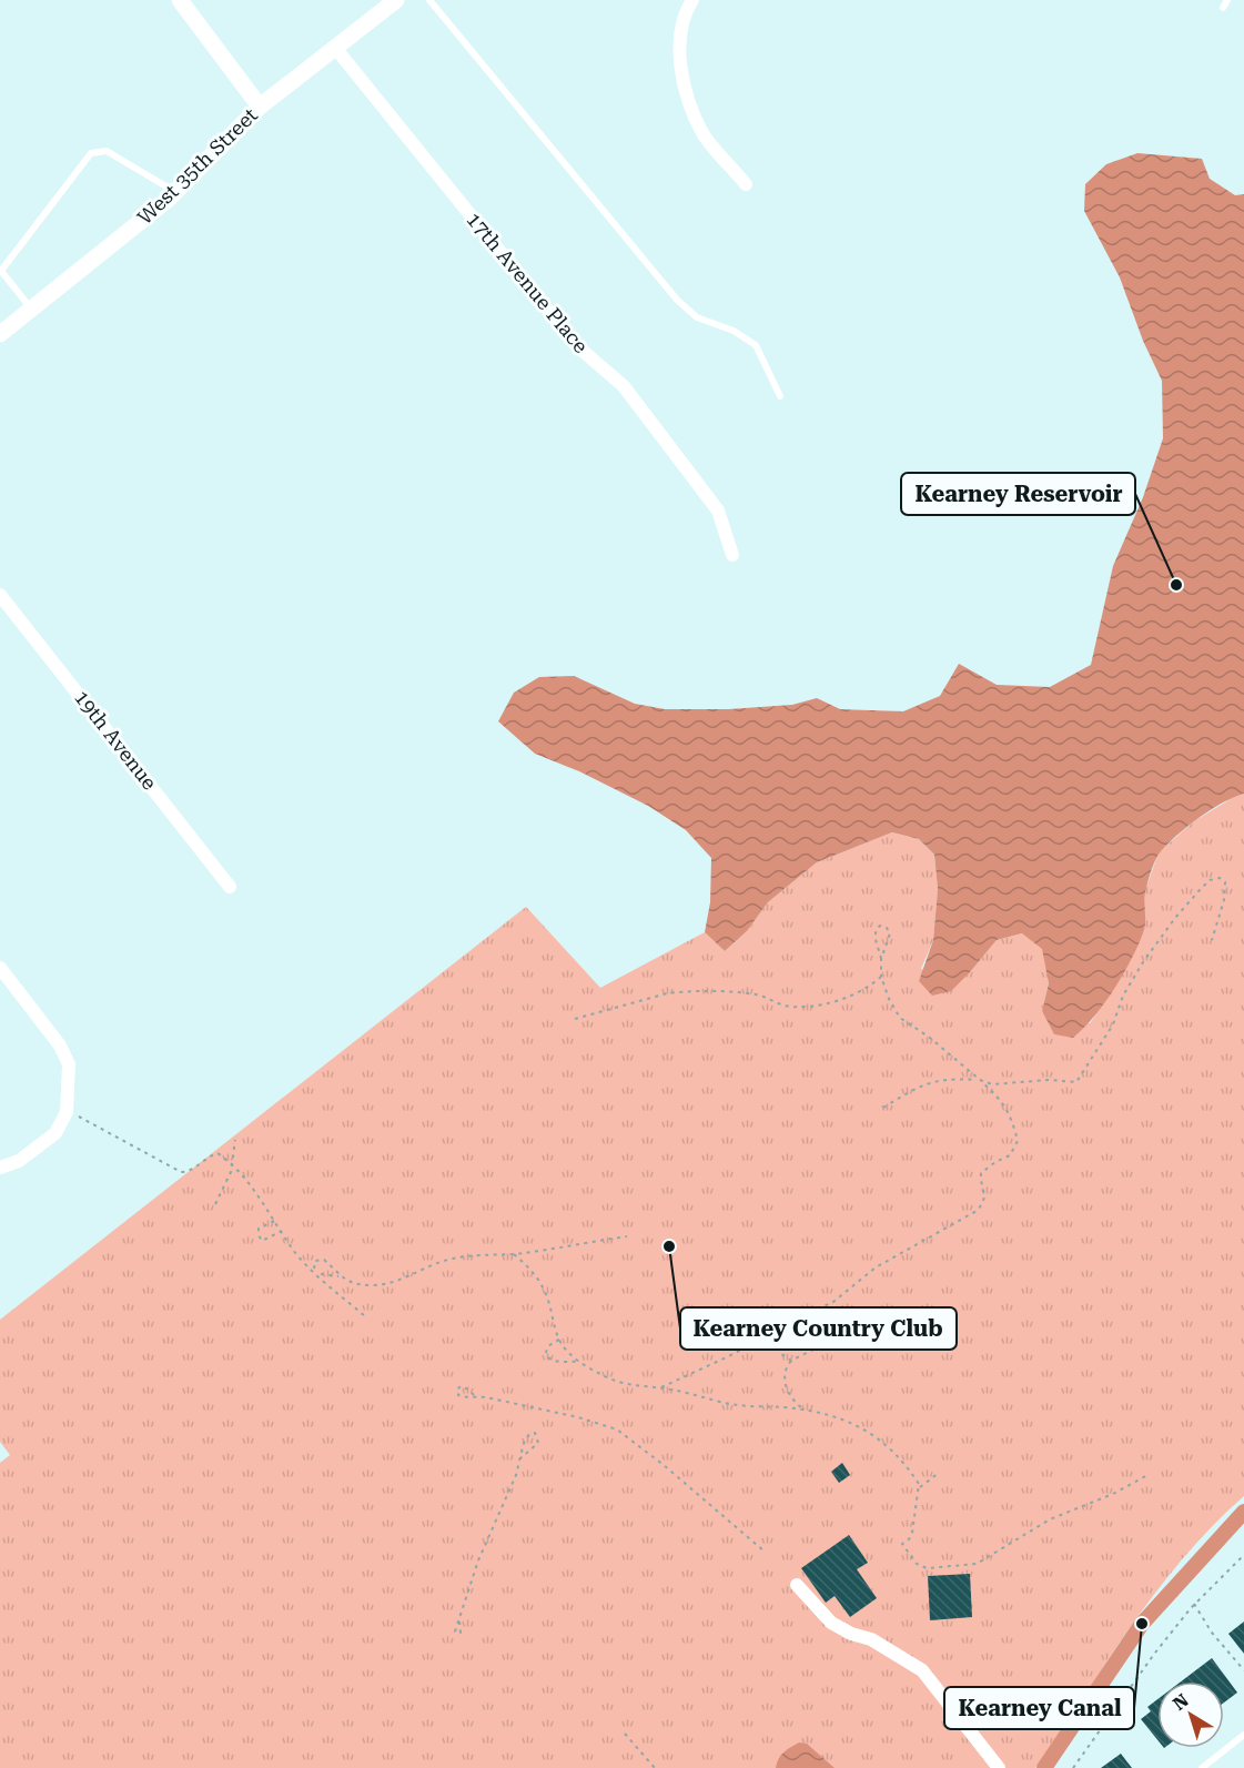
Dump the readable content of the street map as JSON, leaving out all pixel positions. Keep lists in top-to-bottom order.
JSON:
{
  "streets": {
    "street": ["West 35th Street", "17th Avenue Place", "19th Avenue"]
  },
  "crossings": [
    ["West 35th Street", "17th Avenue Place"]
  ],
  "places": ["Kearney Reservoir", "Kearney Country Club", "Kearney Canal"],
  "north": "top left"
}
